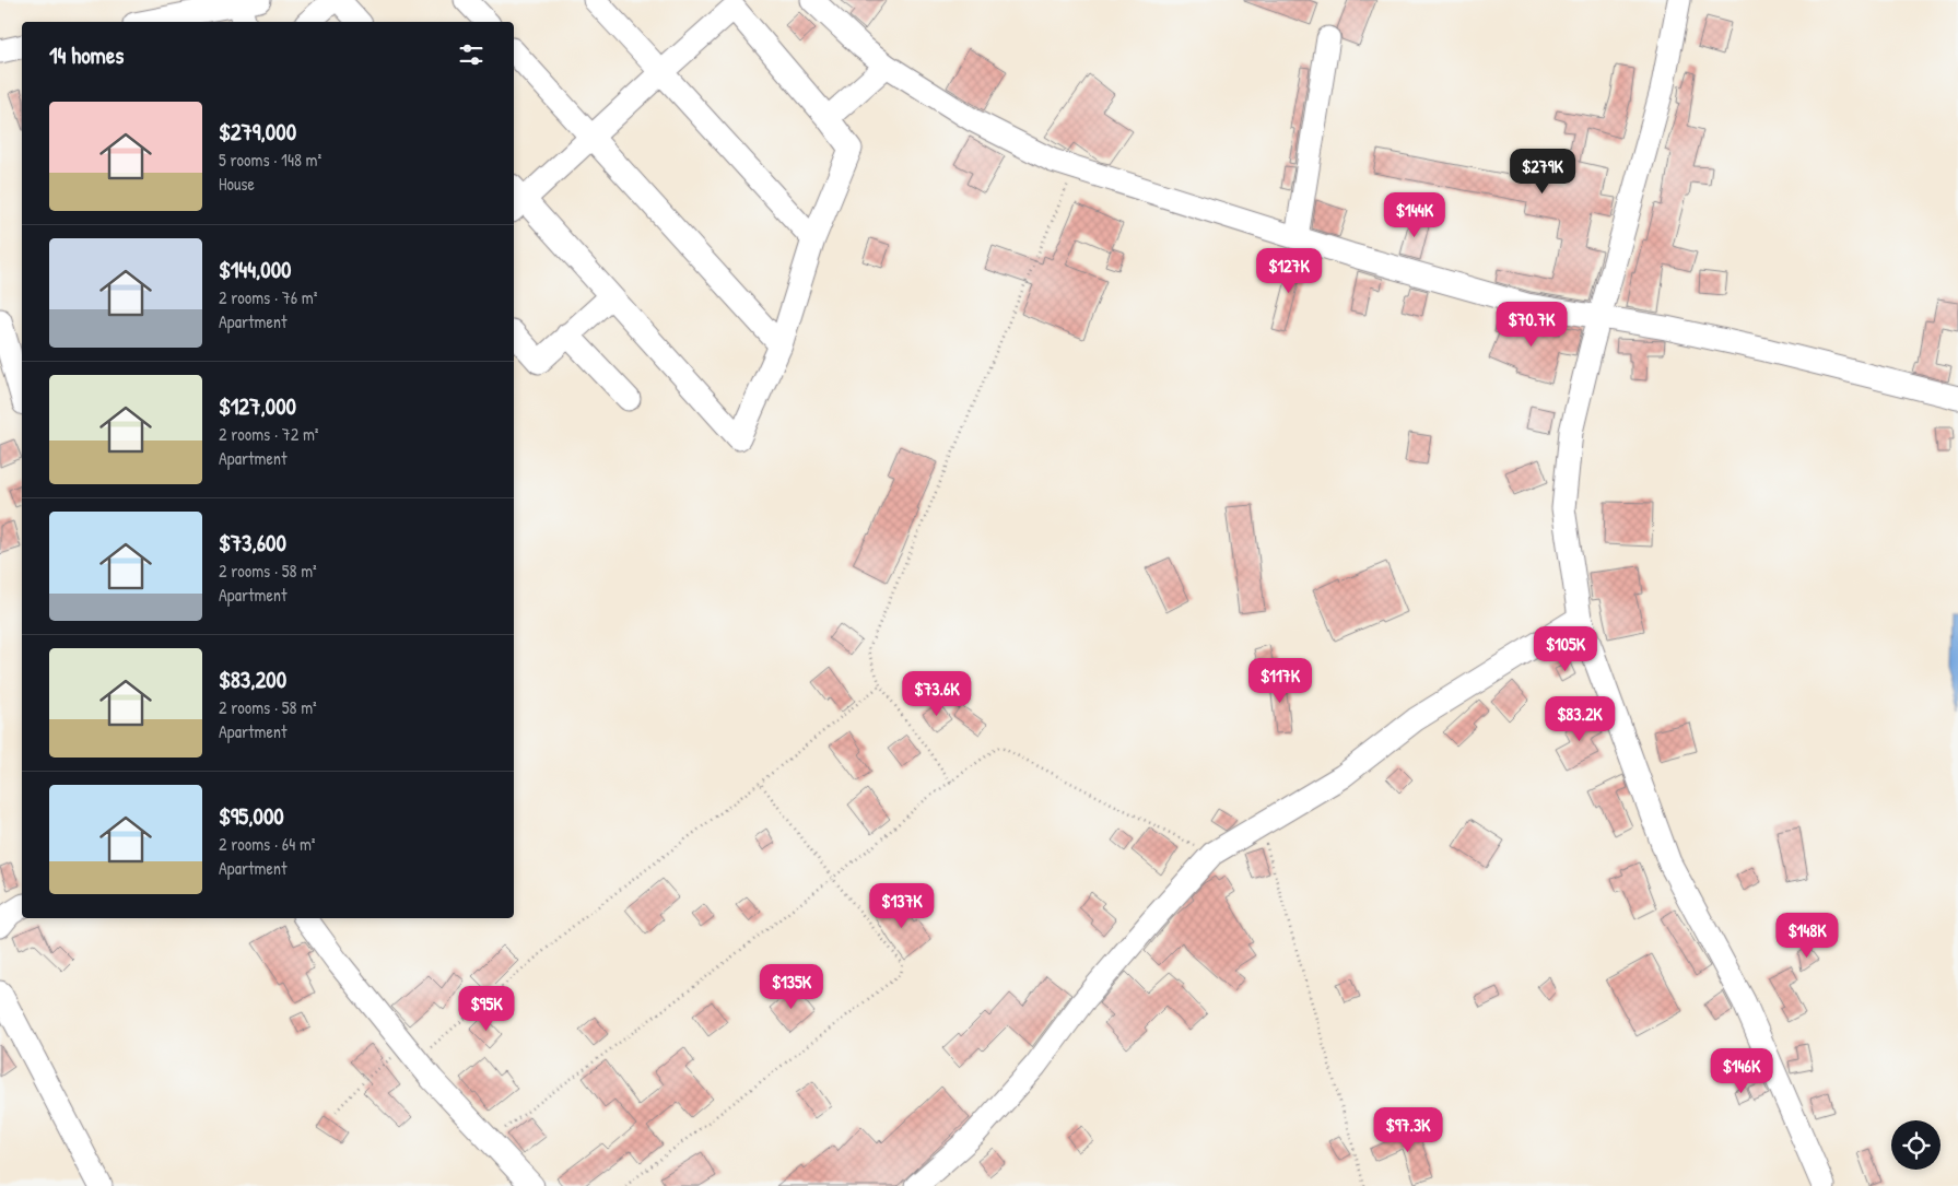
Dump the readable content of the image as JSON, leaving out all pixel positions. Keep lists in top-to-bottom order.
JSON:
{
  "page": {
    "heading": "14 homes",
    "list": [
      {
        "name": "$279,000",
        "note": "5 rooms · 148 m² · House"
      },
      {
        "name": "$144,000",
        "note": "2 rooms · 76 m² · Apartment"
      },
      {
        "name": "$127,000",
        "note": "2 rooms · 72 m² · Apartment"
      },
      {
        "name": "$73,600",
        "note": "2 rooms · 58 m² · Apartment"
      },
      {
        "name": "$83,200",
        "note": "2 rooms · 58 m² · Apartment"
      },
      {
        "name": "$95,000",
        "note": "2 rooms · 64 m² · Apartment"
      }
    ],
    "price": [
      "$279K",
      "$144K",
      "$127K",
      "$70.7K",
      "$105K",
      "$117K",
      "$73.6K",
      "$83.2K",
      "$137K",
      "$148K",
      "$135K",
      "$95K",
      "$146K",
      "$97.3K"
    ]
  }
}
